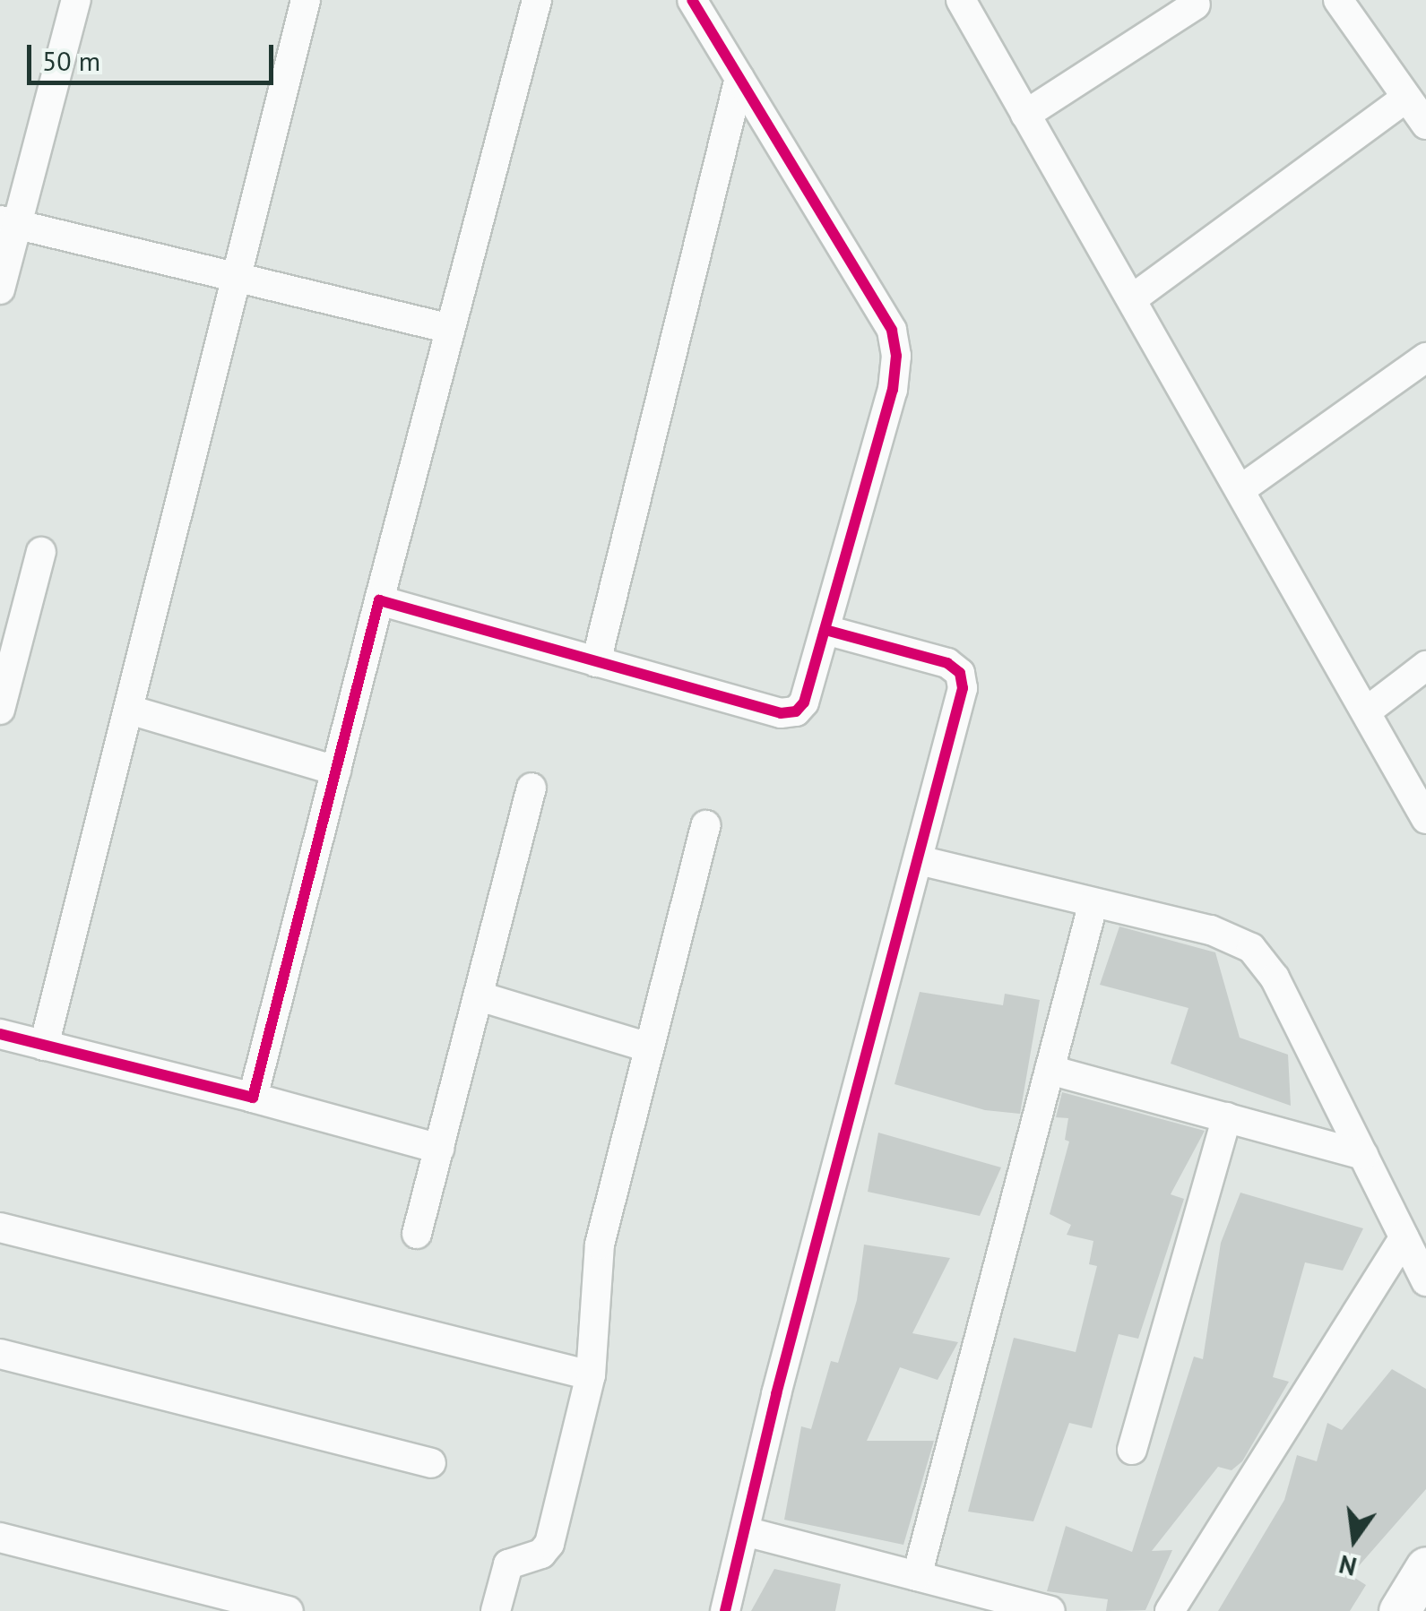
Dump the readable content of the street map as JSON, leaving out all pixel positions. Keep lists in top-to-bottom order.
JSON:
{
  "scale_bar": "50 m",
  "north": "bottom"
}
